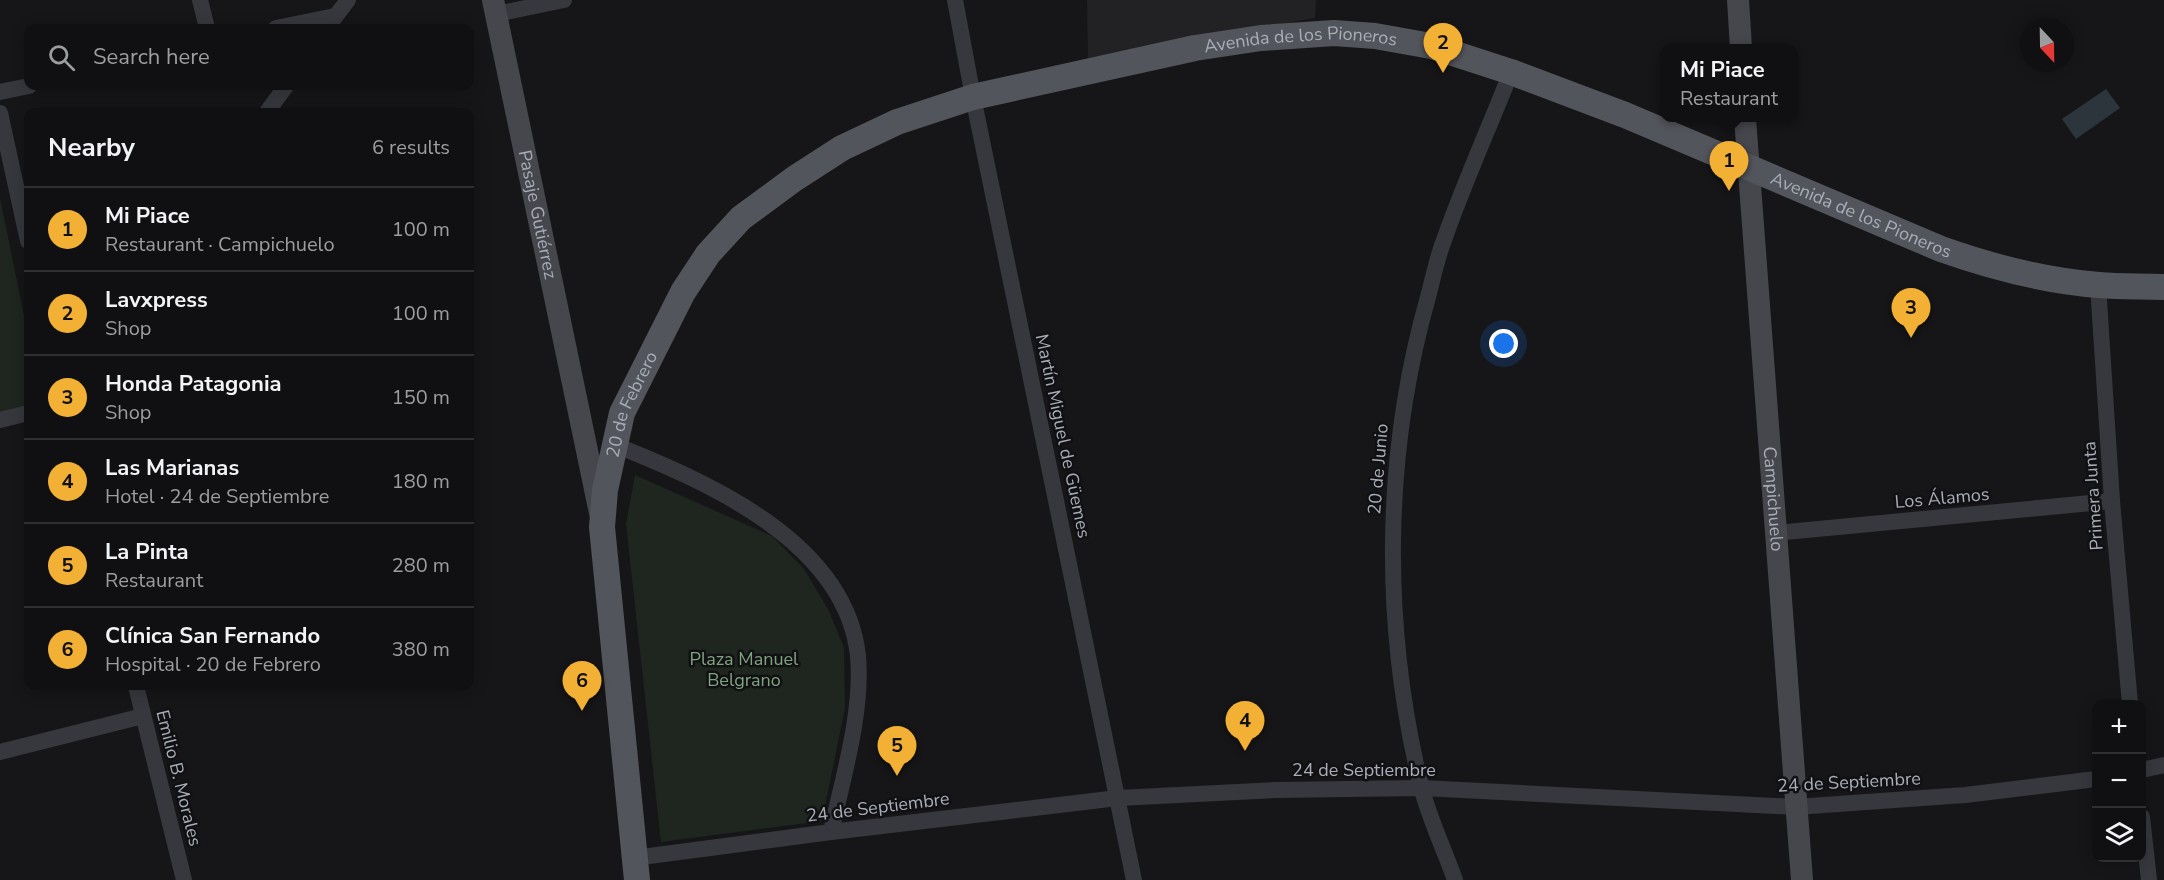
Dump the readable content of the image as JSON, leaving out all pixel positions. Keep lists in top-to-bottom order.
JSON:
{
  "streets": {
    "main road": ["Avenida de los Pioneros", "20 de Febrero"],
    "street": [
      "Pasaje Gutiérrez",
      "Martín Miguel de Güemes",
      "20 de Junio",
      "Primera Junta",
      "Los Álamos",
      "Campichuelo",
      "24 de Septiembre",
      "Emilio B. Morales"
    ]
  },
  "crossings": [
    ["Avenida de los Pioneros", "20 de Febrero"],
    ["Avenida de los Pioneros", "Martín Miguel de Güemes"],
    ["Avenida de los Pioneros", "20 de Junio"],
    ["Avenida de los Pioneros", "Primera Junta"],
    ["Avenida de los Pioneros", "Campichuelo"],
    ["Pasaje Gutiérrez", "20 de Febrero"],
    ["20 de Febrero", "Martín Miguel de Güemes"],
    ["20 de Febrero", "24 de Septiembre"],
    ["Martín Miguel de Güemes", "24 de Septiembre"],
    ["20 de Junio", "24 de Septiembre"],
    ["Primera Junta", "Los Álamos"],
    ["Los Álamos", "Campichuelo"],
    ["Campichuelo", "24 de Septiembre"]
  ],
  "parks": ["Plaza Manuel Belgrano"],
  "north": "bottom",
  "page": {
    "pins": [
      "2",
      "1",
      "3",
      "6",
      "4",
      "5"
    ],
    "search": "Search here",
    "popup": ["Mi Piace", "Restaurant"],
    "heading": ["Nearby", "6 results"],
    "list": [
      {
        "mark": "1",
        "name": "Mi Piace",
        "note": "Restaurant · Campichuelo",
        "value": "100 m"
      },
      {
        "mark": "2",
        "name": "Lavxpress",
        "note": "Shop",
        "value": "100 m"
      },
      {
        "mark": "3",
        "name": "Honda Patagonia",
        "note": "Shop",
        "value": "150 m"
      },
      {
        "mark": "4",
        "name": "Las Marianas",
        "note": "Hotel · 24 de Septiembre",
        "value": "180 m"
      },
      {
        "mark": "5",
        "name": "La Pinta",
        "note": "Restaurant",
        "value": "280 m"
      },
      {
        "mark": "6",
        "name": "Clínica San Fernando",
        "note": "Hospital · 20 de Febrero",
        "value": "380 m"
      }
    ],
    "map_buttons": ["+", "−"]
  }
}
